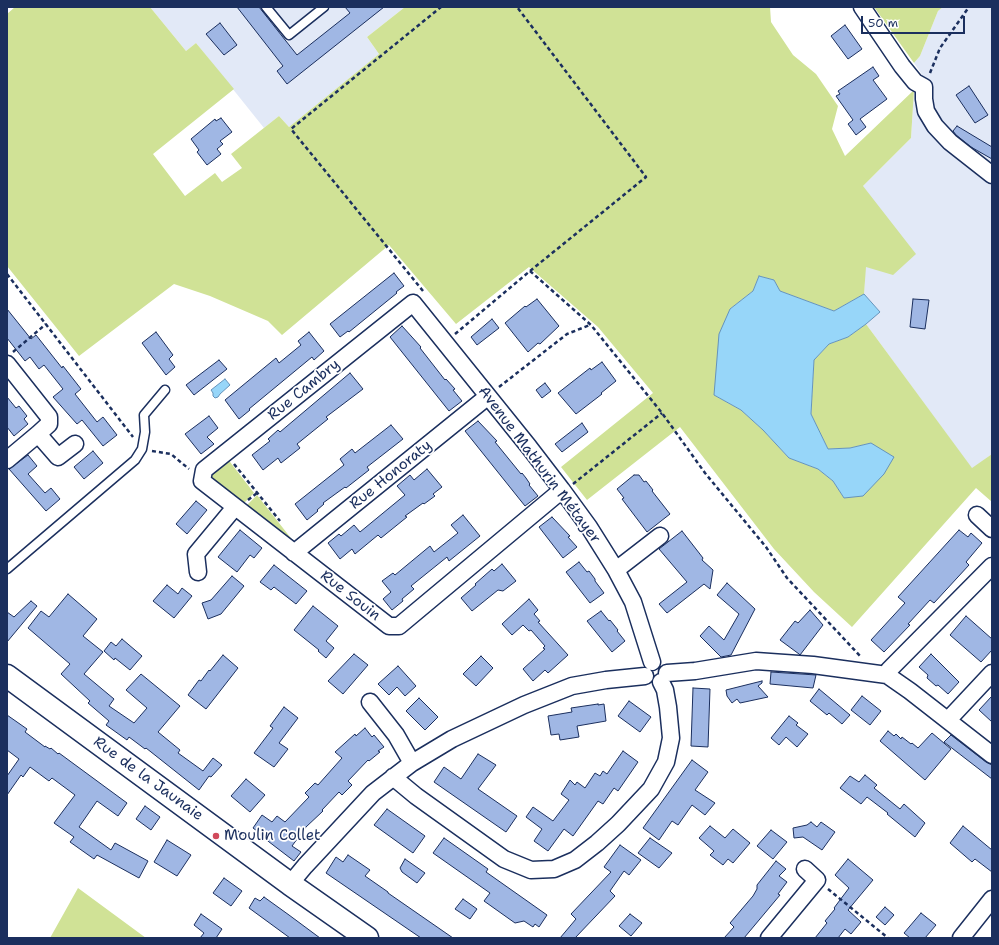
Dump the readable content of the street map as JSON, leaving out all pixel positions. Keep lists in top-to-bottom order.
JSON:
{
  "streets": {
    "main road": ["Rue de la Jaunaie"],
    "street": [
      "Rue Cambry",
      "Avenue Mathurin Métayer",
      "Rue Honoraty",
      "Rue Souin"
    ]
  },
  "crossings": [
    ["Rue Cambry", "Avenue Mathurin Métayer"],
    ["Rue Cambry", "Rue Souin"],
    ["Avenue Mathurin Métayer", "Rue Honoraty"],
    ["Avenue Mathurin Métayer", "Rue Souin"],
    ["Rue Honoraty", "Rue Souin"]
  ],
  "places": ["Moulin Collet"],
  "scale_bar": "50 m"
}
